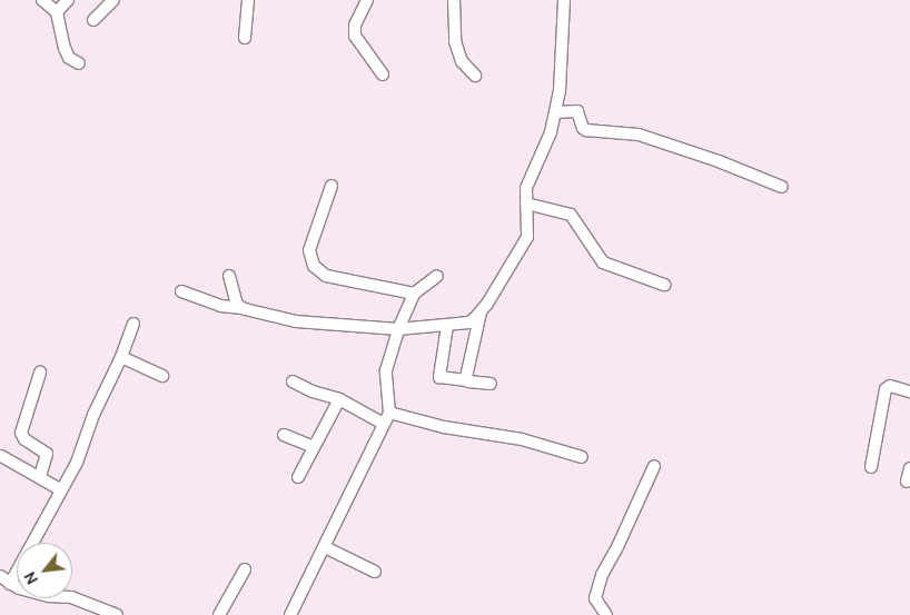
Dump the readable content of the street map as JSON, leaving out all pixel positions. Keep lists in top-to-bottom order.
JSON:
{
  "north": "bottom left"
}
